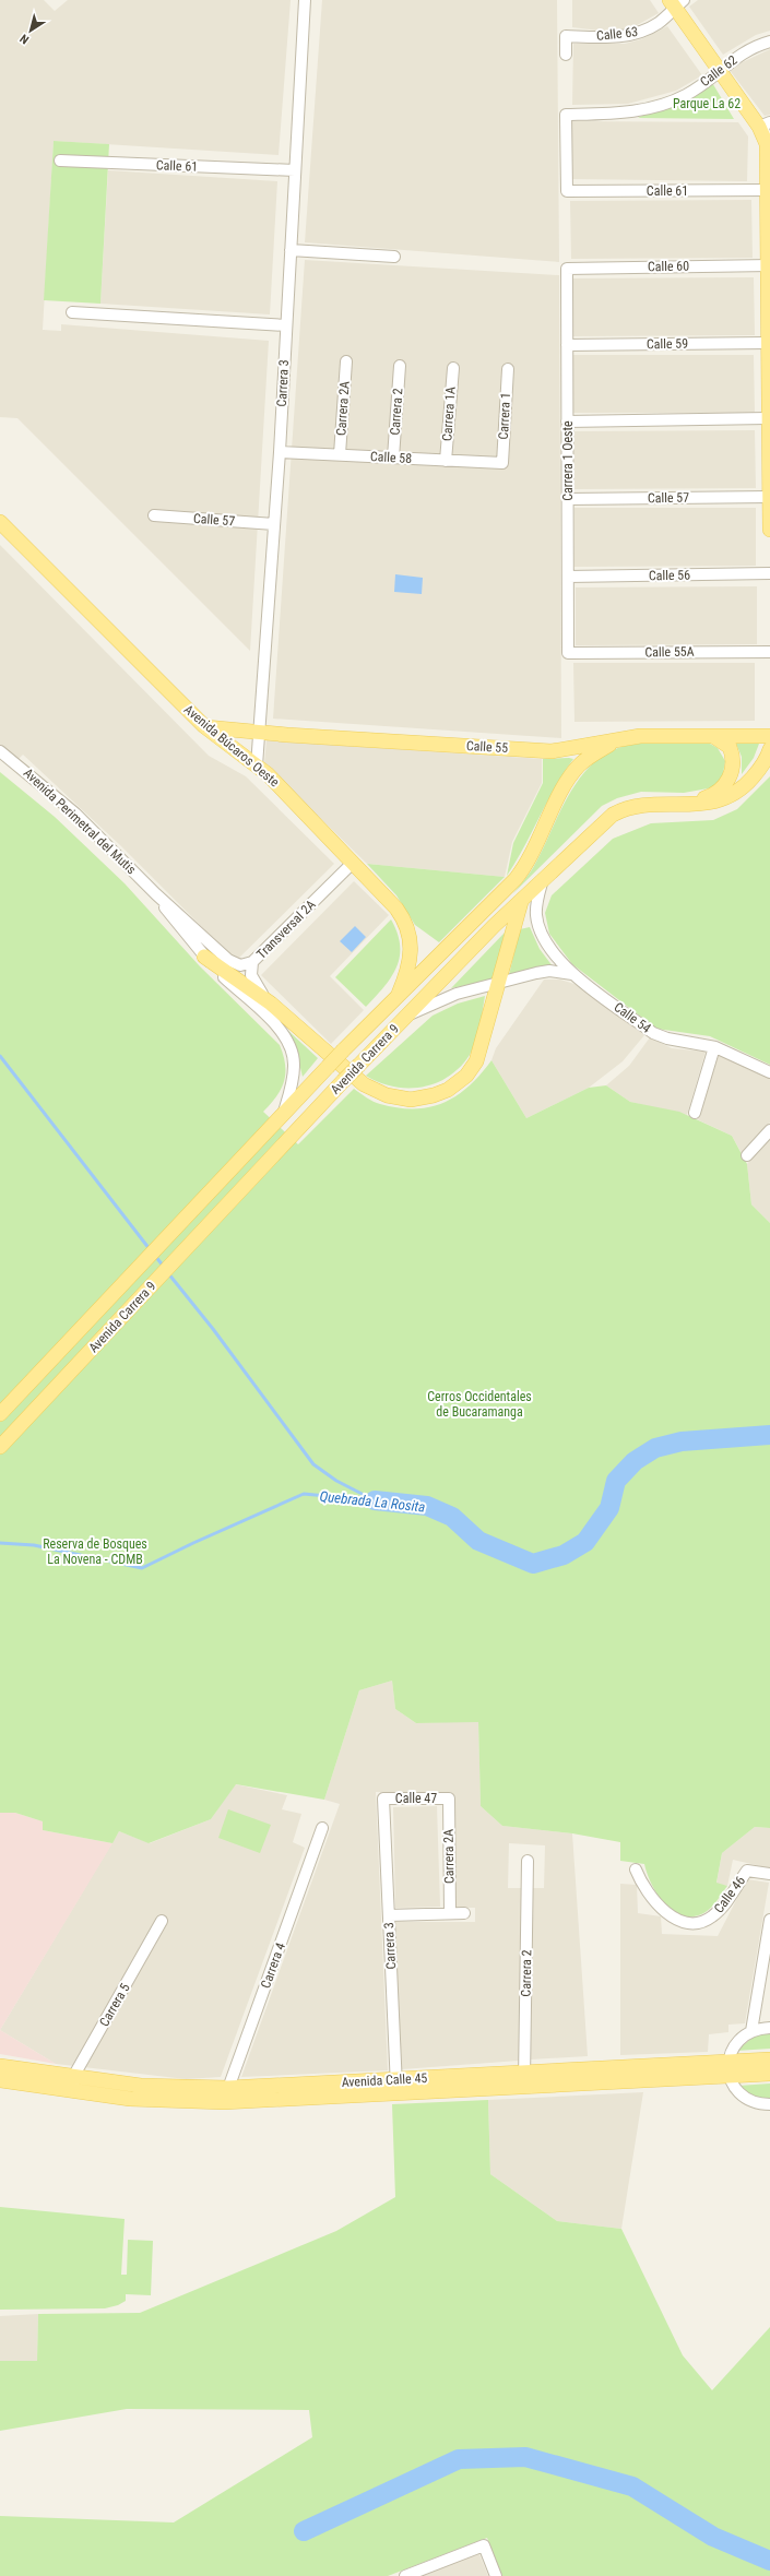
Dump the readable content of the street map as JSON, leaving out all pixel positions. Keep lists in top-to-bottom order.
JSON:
{
  "streets": {
    "main road": [
      "Avenida Búcaros Oeste",
      "Calle 55",
      "Avenida Carrera 9",
      "Avenida Calle 45"
    ],
    "street": [
      "Calle 63",
      "Calle 62",
      "Calle 61",
      "Calle 60",
      "Calle 59",
      "Carrera 3",
      "Carrera 2A",
      "Carrera 2",
      "Carrera 1A",
      "Carrera 1",
      "Calle 58",
      "Carrera 1 Oeste",
      "Calle 57",
      "Calle 56",
      "Calle 55A",
      "Avenida Perimetral del Mutis",
      "Transversal 2A",
      "Calle 54",
      "Calle 47",
      "Calle 46",
      "Carrera 4",
      "Carrera 5"
    ]
  },
  "crossings": [
    ["Calle 62", "Calle 61"],
    ["Calle 61", "Carrera 3"],
    ["Calle 60", "Carrera 1 Oeste"],
    ["Calle 59", "Carrera 1 Oeste"],
    ["Carrera 3", "Calle 58"],
    ["Carrera 3", "Calle 57"],
    ["Carrera 3", "Avenida Búcaros Oeste"],
    ["Carrera 3", "Calle 55"],
    ["Carrera 3", "Calle 47"],
    ["Carrera 3", "Avenida Calle 45"],
    ["Carrera 2A", "Calle 58"],
    ["Carrera 2A", "Calle 47"],
    ["Carrera 2", "Calle 58"],
    ["Carrera 2", "Avenida Calle 45"],
    ["Carrera 1A", "Calle 58"],
    ["Carrera 1", "Calle 58"],
    ["Carrera 1 Oeste", "Calle 57"],
    ["Carrera 1 Oeste", "Calle 56"],
    ["Carrera 1 Oeste", "Calle 55A"],
    ["Avenida Búcaros Oeste", "Calle 55"],
    ["Avenida Búcaros Oeste", "Transversal 2A"],
    ["Avenida Búcaros Oeste", "Avenida Carrera 9"],
    ["Calle 55", "Avenida Carrera 9"],
    ["Avenida Perimetral del Mutis", "Transversal 2A"],
    ["Avenida Perimetral del Mutis", "Avenida Carrera 9"],
    ["Calle 54", "Avenida Carrera 9"],
    ["Carrera 4", "Avenida Calle 45"],
    ["Carrera 5", "Avenida Calle 45"]
  ],
  "water": ["Quebrada La Rosita"],
  "parks": ["Parque La 62", "Cerros Occidentales de Bucaramanga", "Reserva de Bosques La Novena - CDMB"],
  "north": "bottom left"
}
